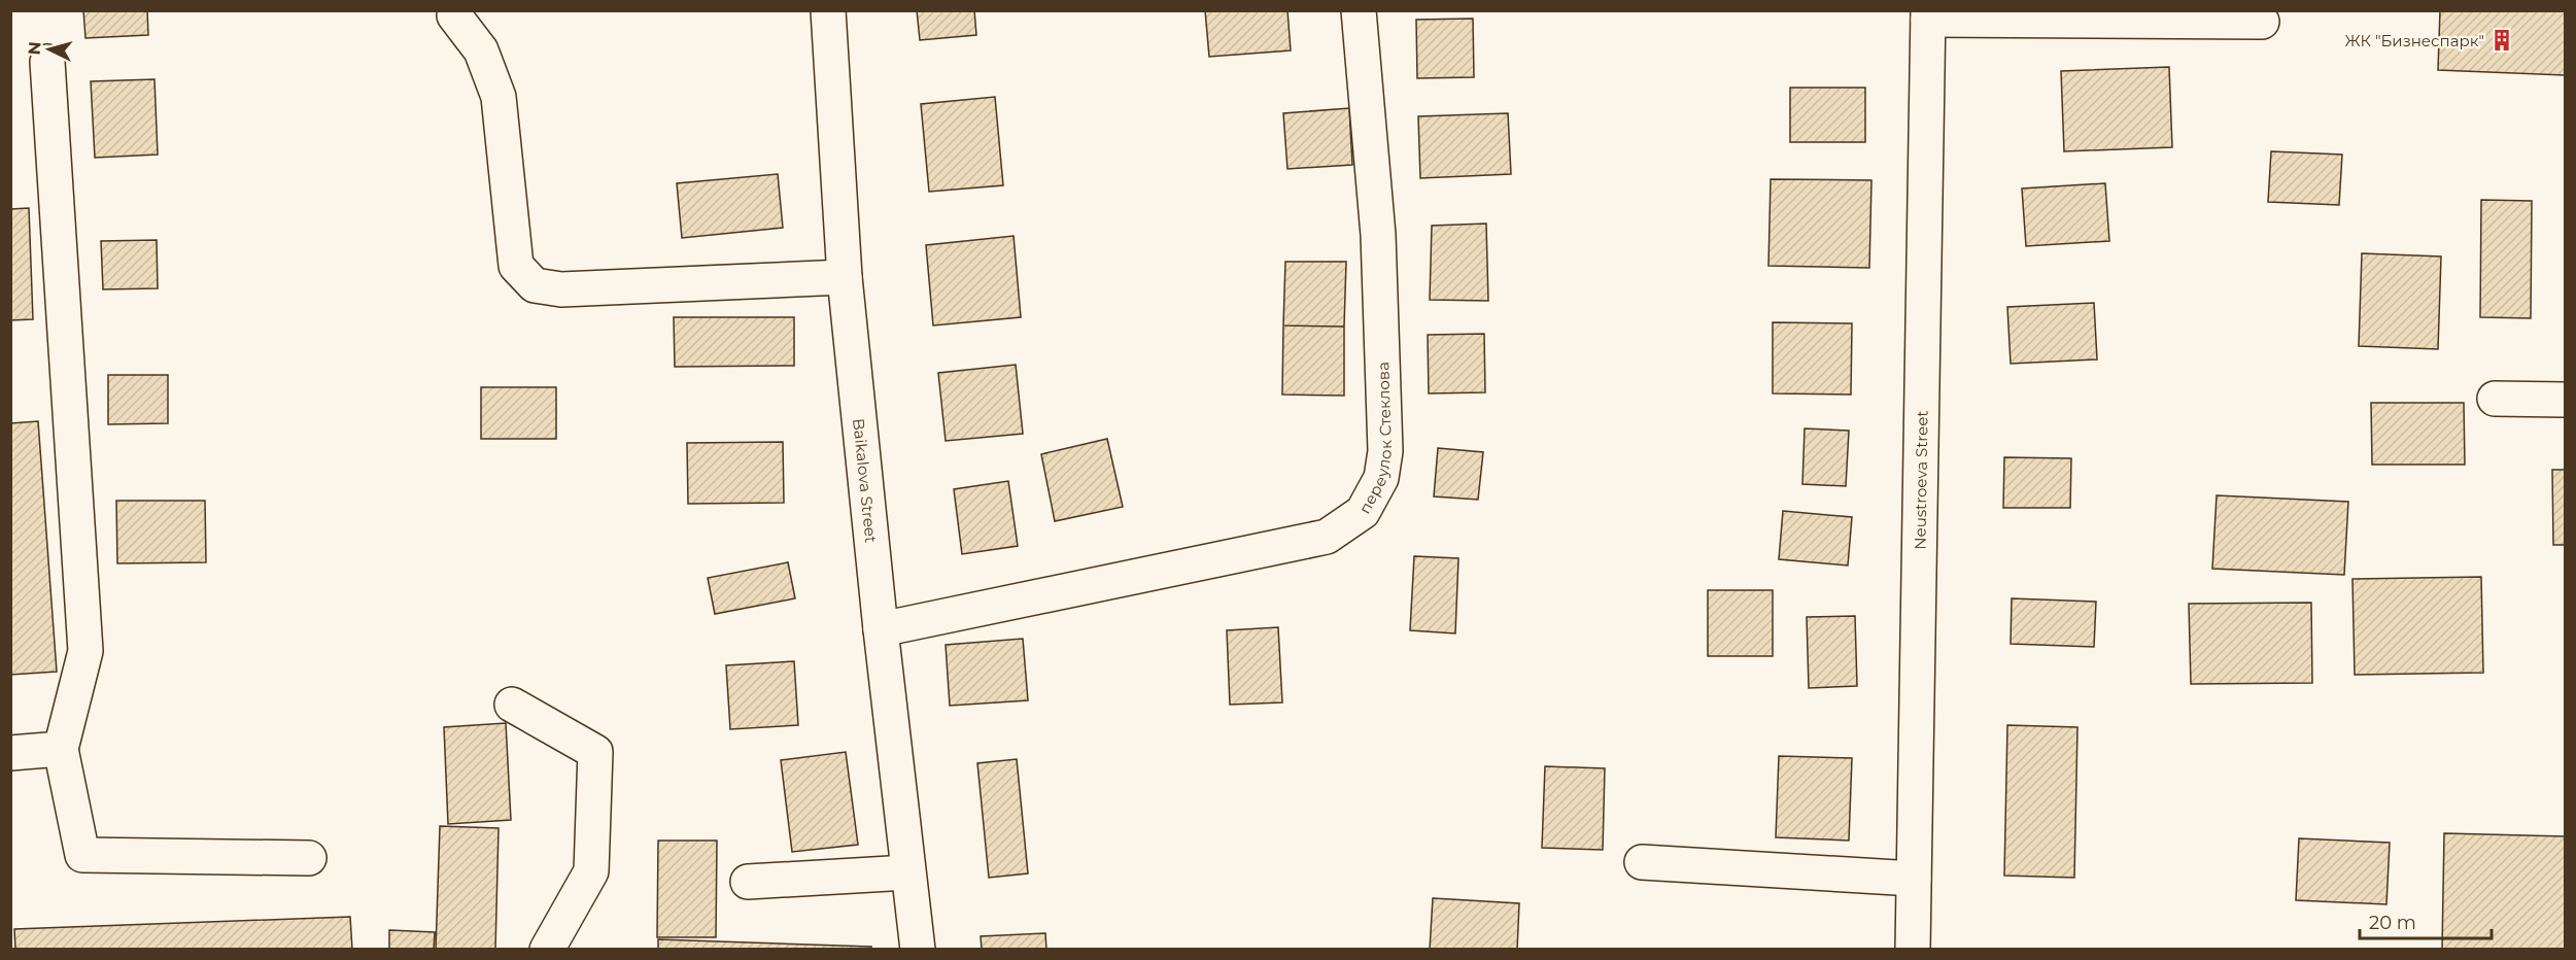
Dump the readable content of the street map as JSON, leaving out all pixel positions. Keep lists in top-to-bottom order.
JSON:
{
  "streets": {
    "street": ["переулок Стеклова", "Neustroeva Street", "Baikalova Street"]
  },
  "crossings": [
    ["переулок Стеклова", "Baikalova Street"]
  ],
  "places": {
    "building": ["ЖК \"Бизнеспарк\""]
  },
  "scale_bar": "20 m",
  "north": "left"
}
